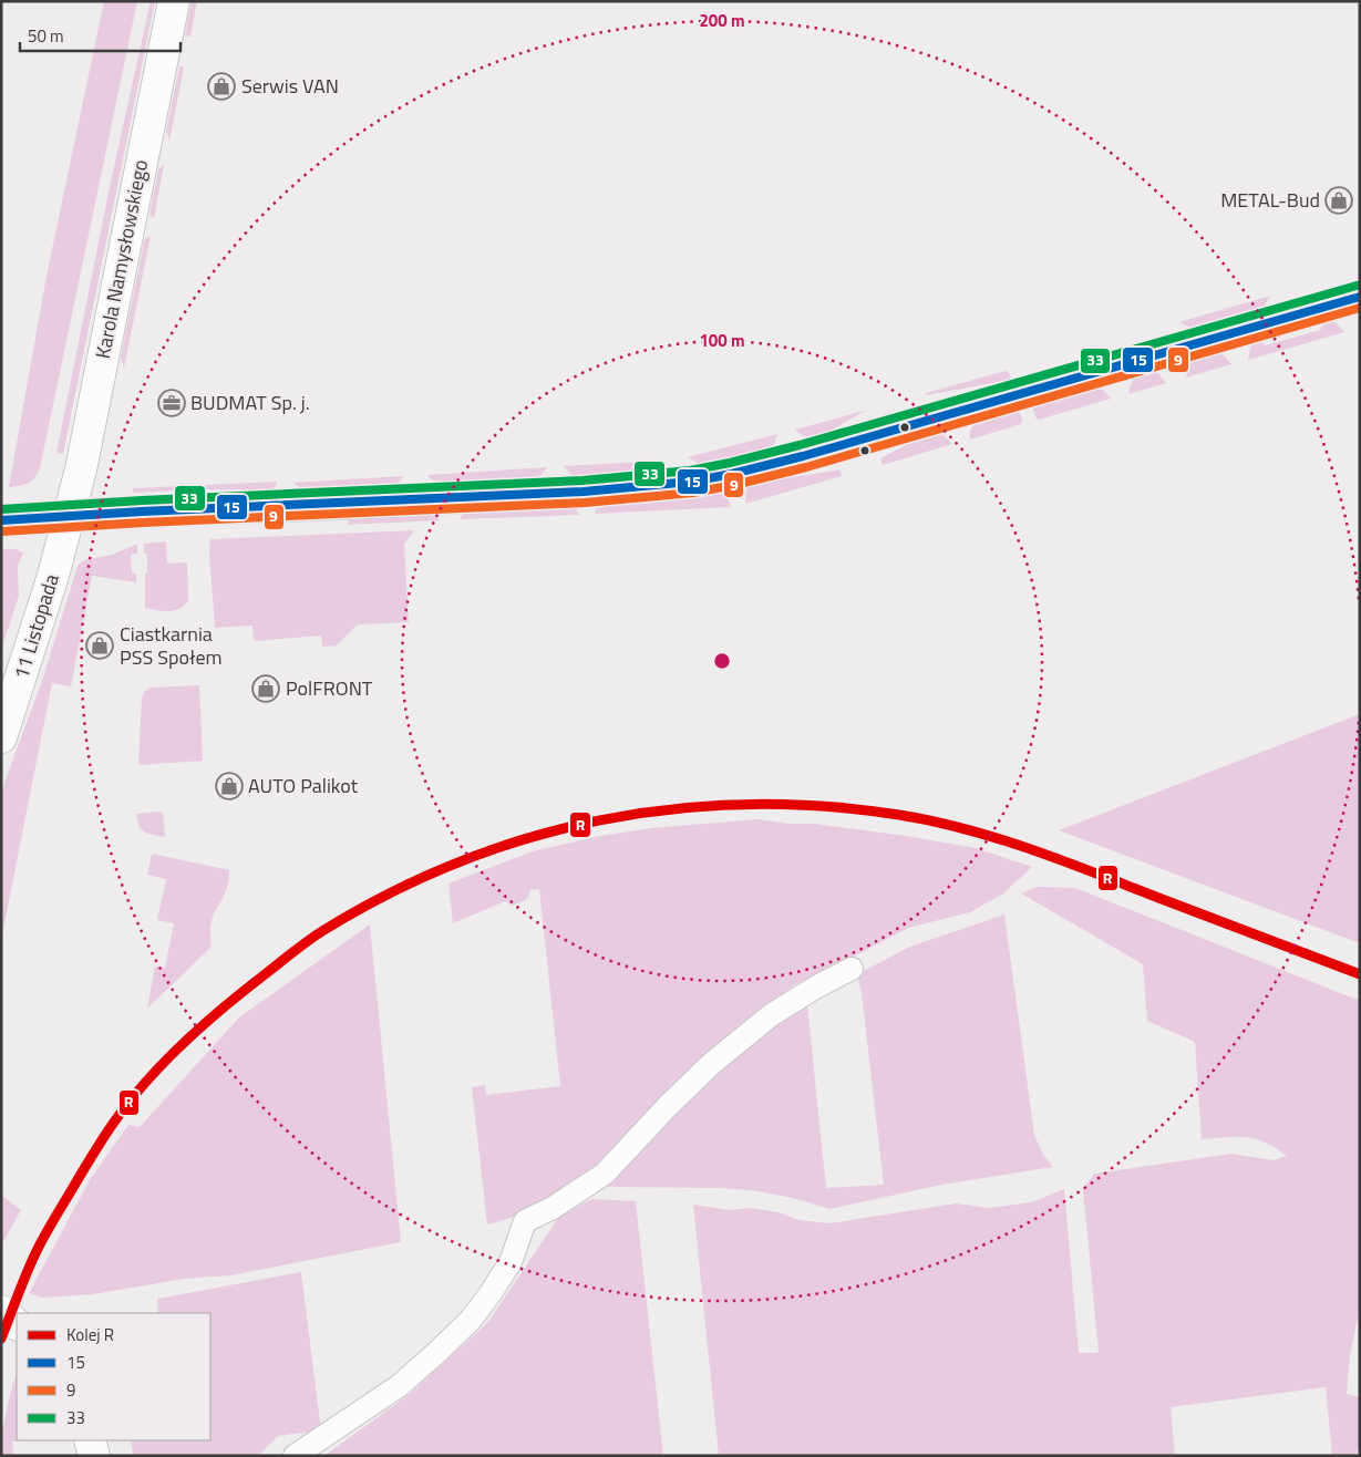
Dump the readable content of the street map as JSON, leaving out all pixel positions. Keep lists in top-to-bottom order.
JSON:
{
  "streets": {
    "street": ["Karola Namysłowskiego", "11 Listopada"]
  },
  "crossings": [
    ["Karola Namysłowskiego", "11 Listopada"]
  ],
  "places": {
    "shop": [
      "Serwis VAN",
      "METAL-Bud",
      "Ciastkarnia PSS Społem",
      "PolFRONT",
      "AUTO Palikot"
    ],
    "office": ["BUDMAT Sp. j."]
  },
  "lines": [
    "transit line 33",
    "transit line 15",
    "transit line 9",
    "rail line R"
  ],
  "legend": [
    "Kolej R",
    "15",
    "9",
    "33"
  ],
  "scale_bar": "50 m",
  "rings": ["200 m", "100 m"]
}
